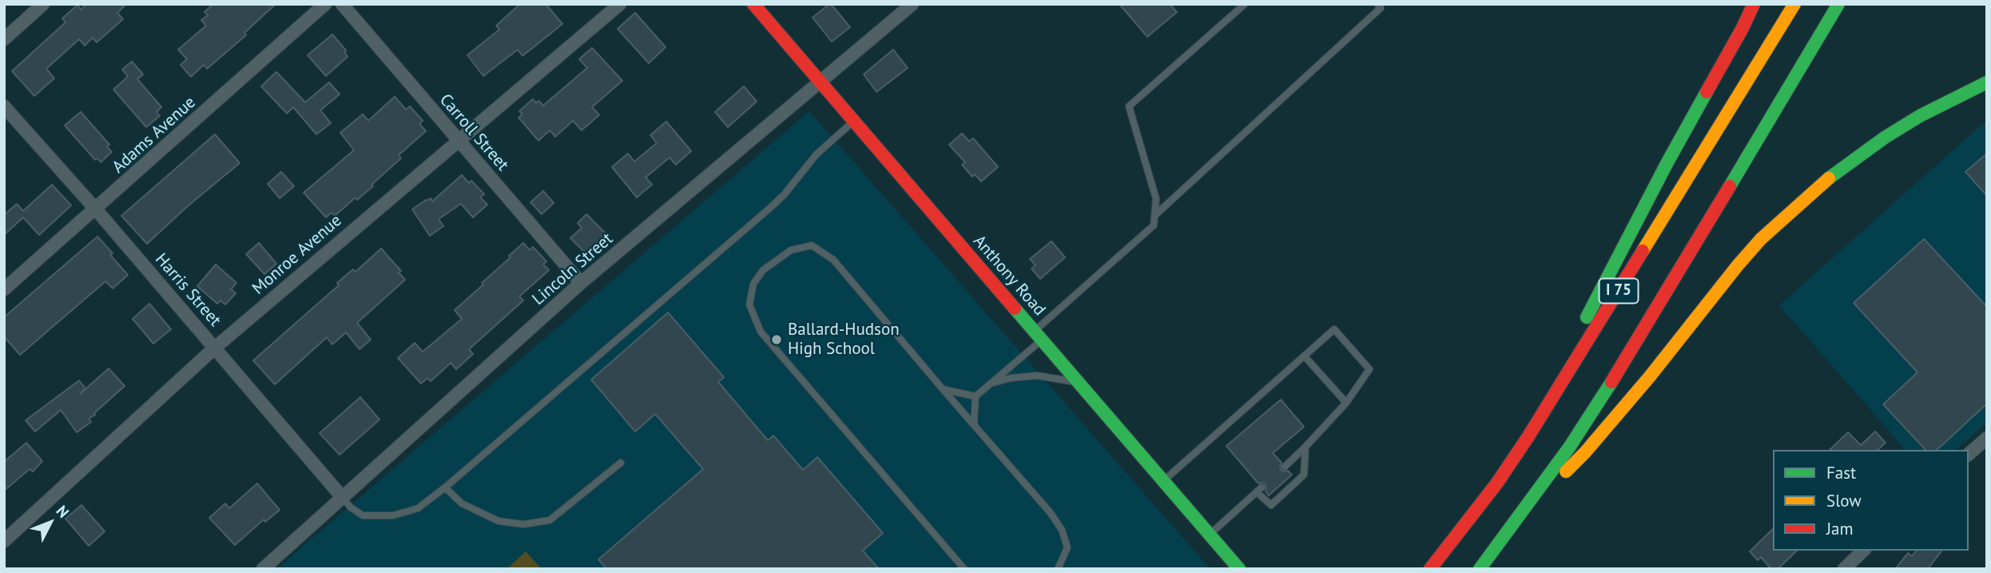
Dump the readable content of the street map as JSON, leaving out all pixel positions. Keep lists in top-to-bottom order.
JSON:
{
  "streets": {
    "main road": ["Anthony Road", "I 75"],
    "street": [
      "Carroll Street",
      "Adams Avenue",
      "Monroe Avenue",
      "Lincoln Street",
      "Harris Street"
    ]
  },
  "crossings": [
    ["Carroll Street", "Monroe Avenue"],
    ["Carroll Street", "Lincoln Street"],
    ["Adams Avenue", "Harris Street"],
    ["Monroe Avenue", "Harris Street"],
    ["Lincoln Street", "Anthony Road"],
    ["Lincoln Street", "Harris Street"]
  ],
  "places": ["Ballard-Hudson High School"],
  "legend": ["Fast", "Slow", "Jam"],
  "north": "top right"
}
